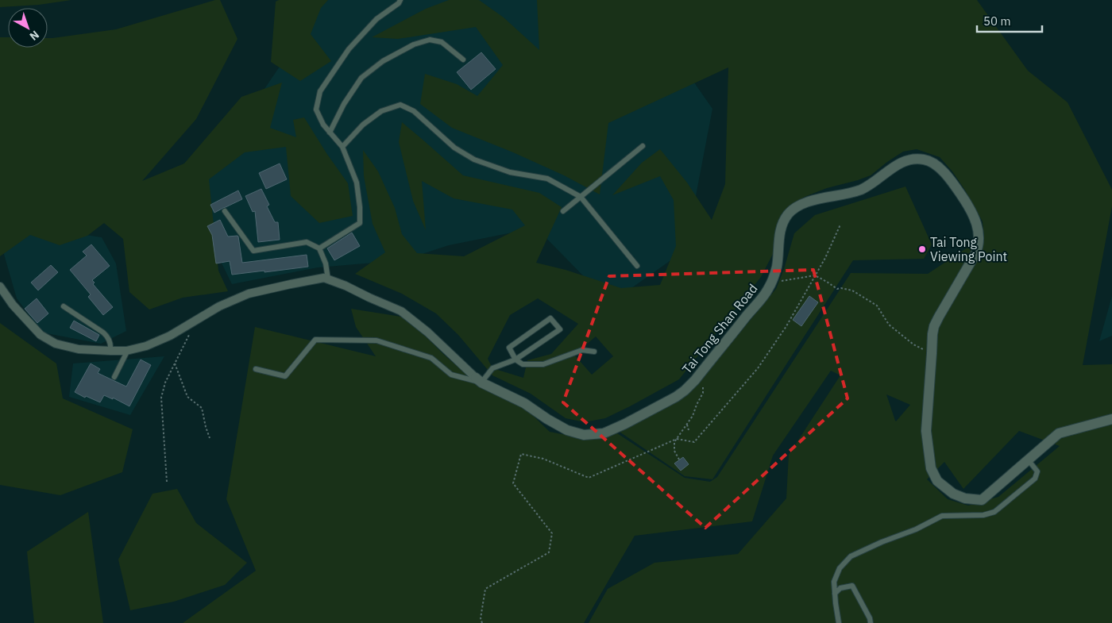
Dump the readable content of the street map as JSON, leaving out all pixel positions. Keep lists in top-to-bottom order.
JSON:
{
  "streets": {
    "street": ["Tai Tong Shan Road"]
  },
  "places": ["Tai Tong Viewing Point"],
  "scale_bar": "50 m",
  "north": "bottom right"
}
